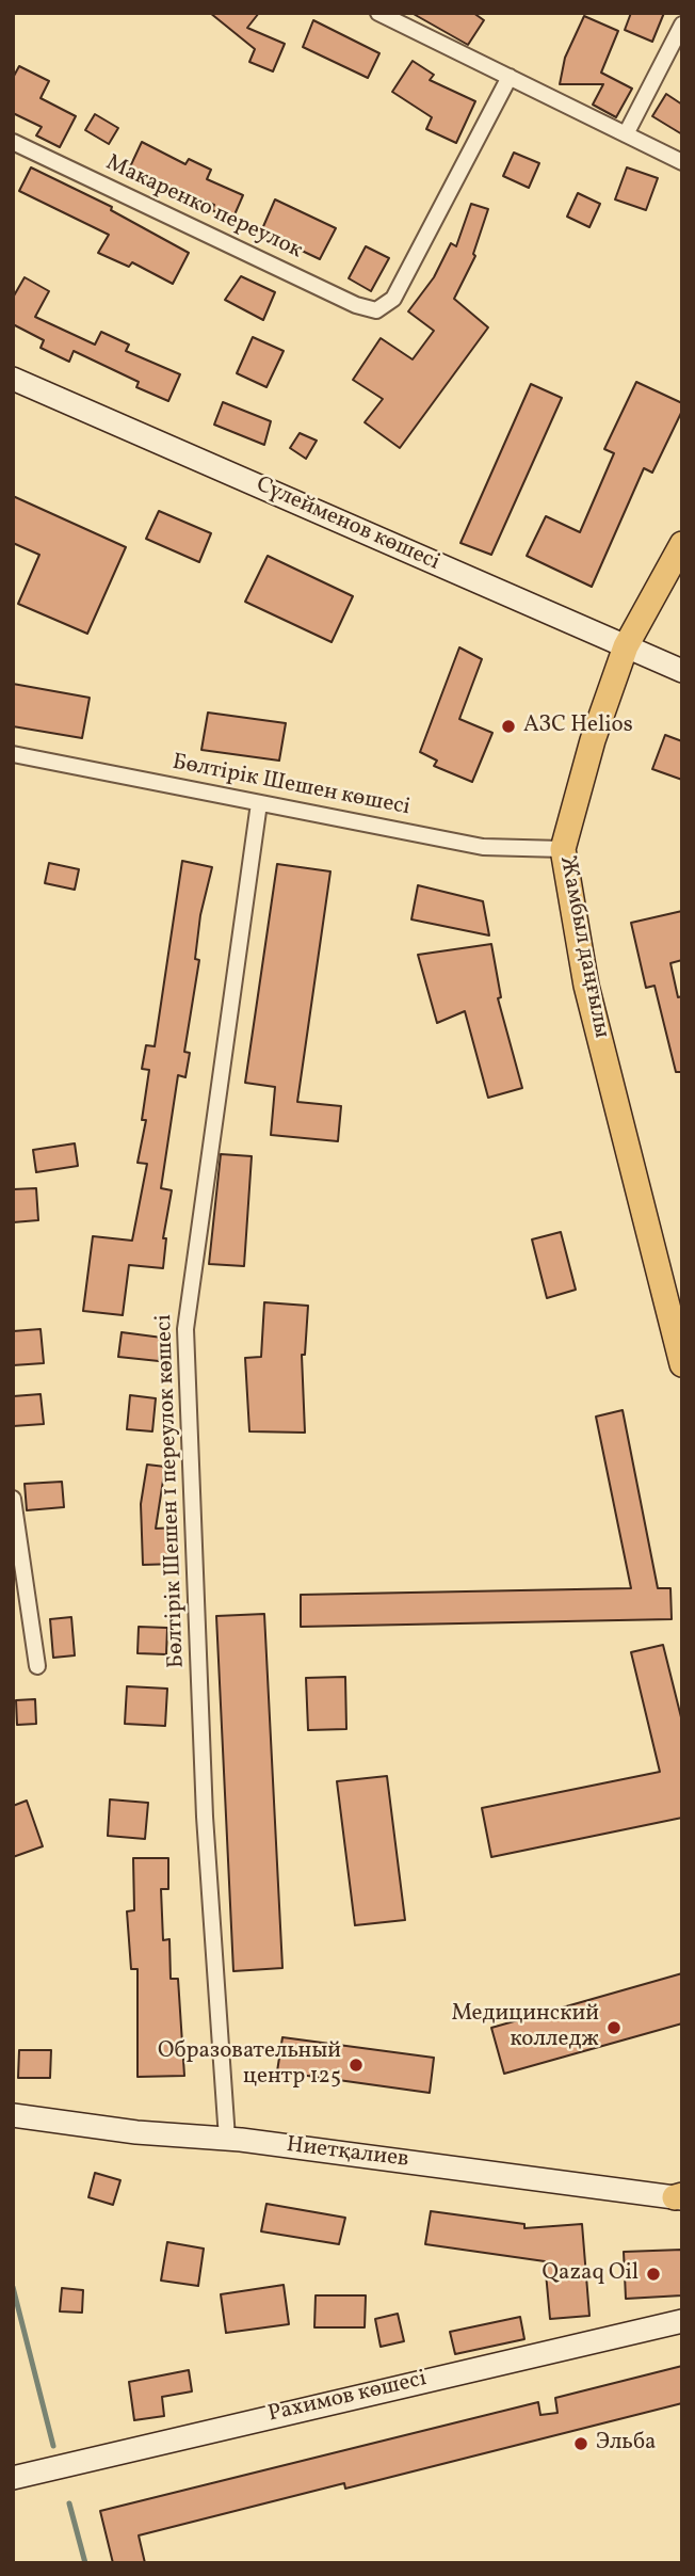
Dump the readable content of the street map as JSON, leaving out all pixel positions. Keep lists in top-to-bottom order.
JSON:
{
  "streets": {
    "main road": ["Жамбыл даңғылы"],
    "street": [
      "Макаренко переулок",
      "Сүлейменов көшесі",
      "Бөлтірік Шешен көшесі",
      "Бөлтірік Шешен 1 переулок көшесі",
      "Ниетқалиев",
      "Рахимов көшесі"
    ]
  },
  "crossings": [
    ["Сүлейменов көшесі", "Жамбыл даңғылы"],
    ["Бөлтірік Шешен көшесі", "Жамбыл даңғылы"],
    ["Бөлтірік Шешен көшесі", "Бөлтірік Шешен 1 переулок көшесі"],
    ["Бөлтірік Шешен 1 переулок көшесі", "Ниетқалиев"]
  ],
  "places": [
    "АЗС Helios",
    "Медицинский колледж",
    "Образовательный центр 125",
    "Qazaq Oil",
    "Эльба"
  ]
}
